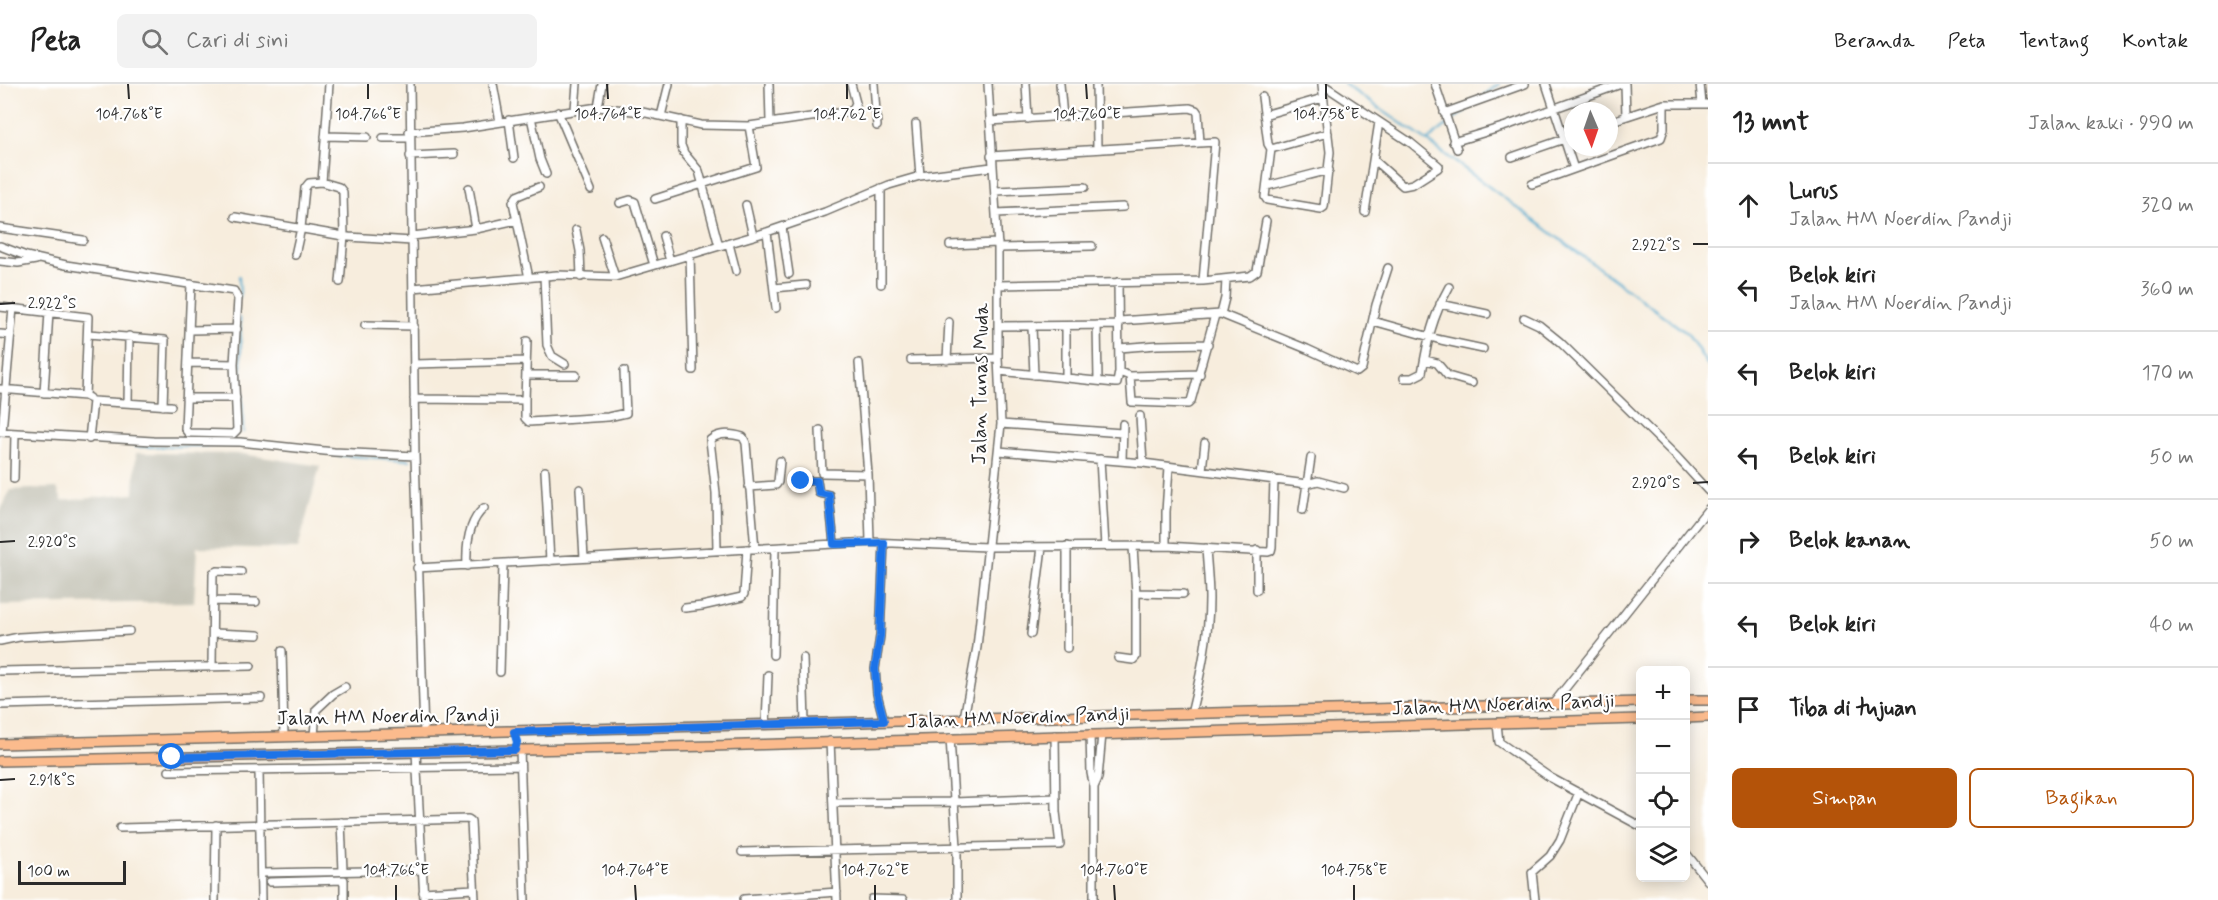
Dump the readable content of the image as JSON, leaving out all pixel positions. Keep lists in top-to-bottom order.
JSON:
{
  "streets": {
    "main road": ["Jalan HM Noerdin Pandji"],
    "street": ["Jalan Tunas Muda"]
  },
  "crossings": [
    ["Jalan Tunas Muda", "Jalan HM Noerdin Pandji"]
  ],
  "scale_bar": "100 m",
  "north": "bottom",
  "page": {
    "header": "Peta",
    "search": "Cari di sini",
    "nav": [
      "Beranda",
      "Peta",
      "Tentang",
      "Kontak"
    ],
    "heading": ["13 mnt", "Jalan kaki · 990 m"],
    "list": [
      ["Lurus", "Jalan HM Noerdin Pandji", "320 m"],
      ["Belok kiri", "Jalan HM Noerdin Pandji", "360 m"],
      ["Belok kiri", "170 m"],
      ["Belok kiri", "50 m"],
      ["Belok kanan", "50 m"],
      ["Belok kiri", "40 m"],
      "Tiba di tujuan"
    ],
    "map_buttons": ["+", "−"],
    "buttons": ["Simpan", "Bagikan"],
    "scale": "100 m"
  },
  "coordinates": [
    "104.768°E",
    "104.766°E",
    "104.764°E",
    "104.762°E",
    "104.760°E",
    "104.758°E",
    "2.922°S",
    "2.920°S",
    "2.918°S"
  ]
}
